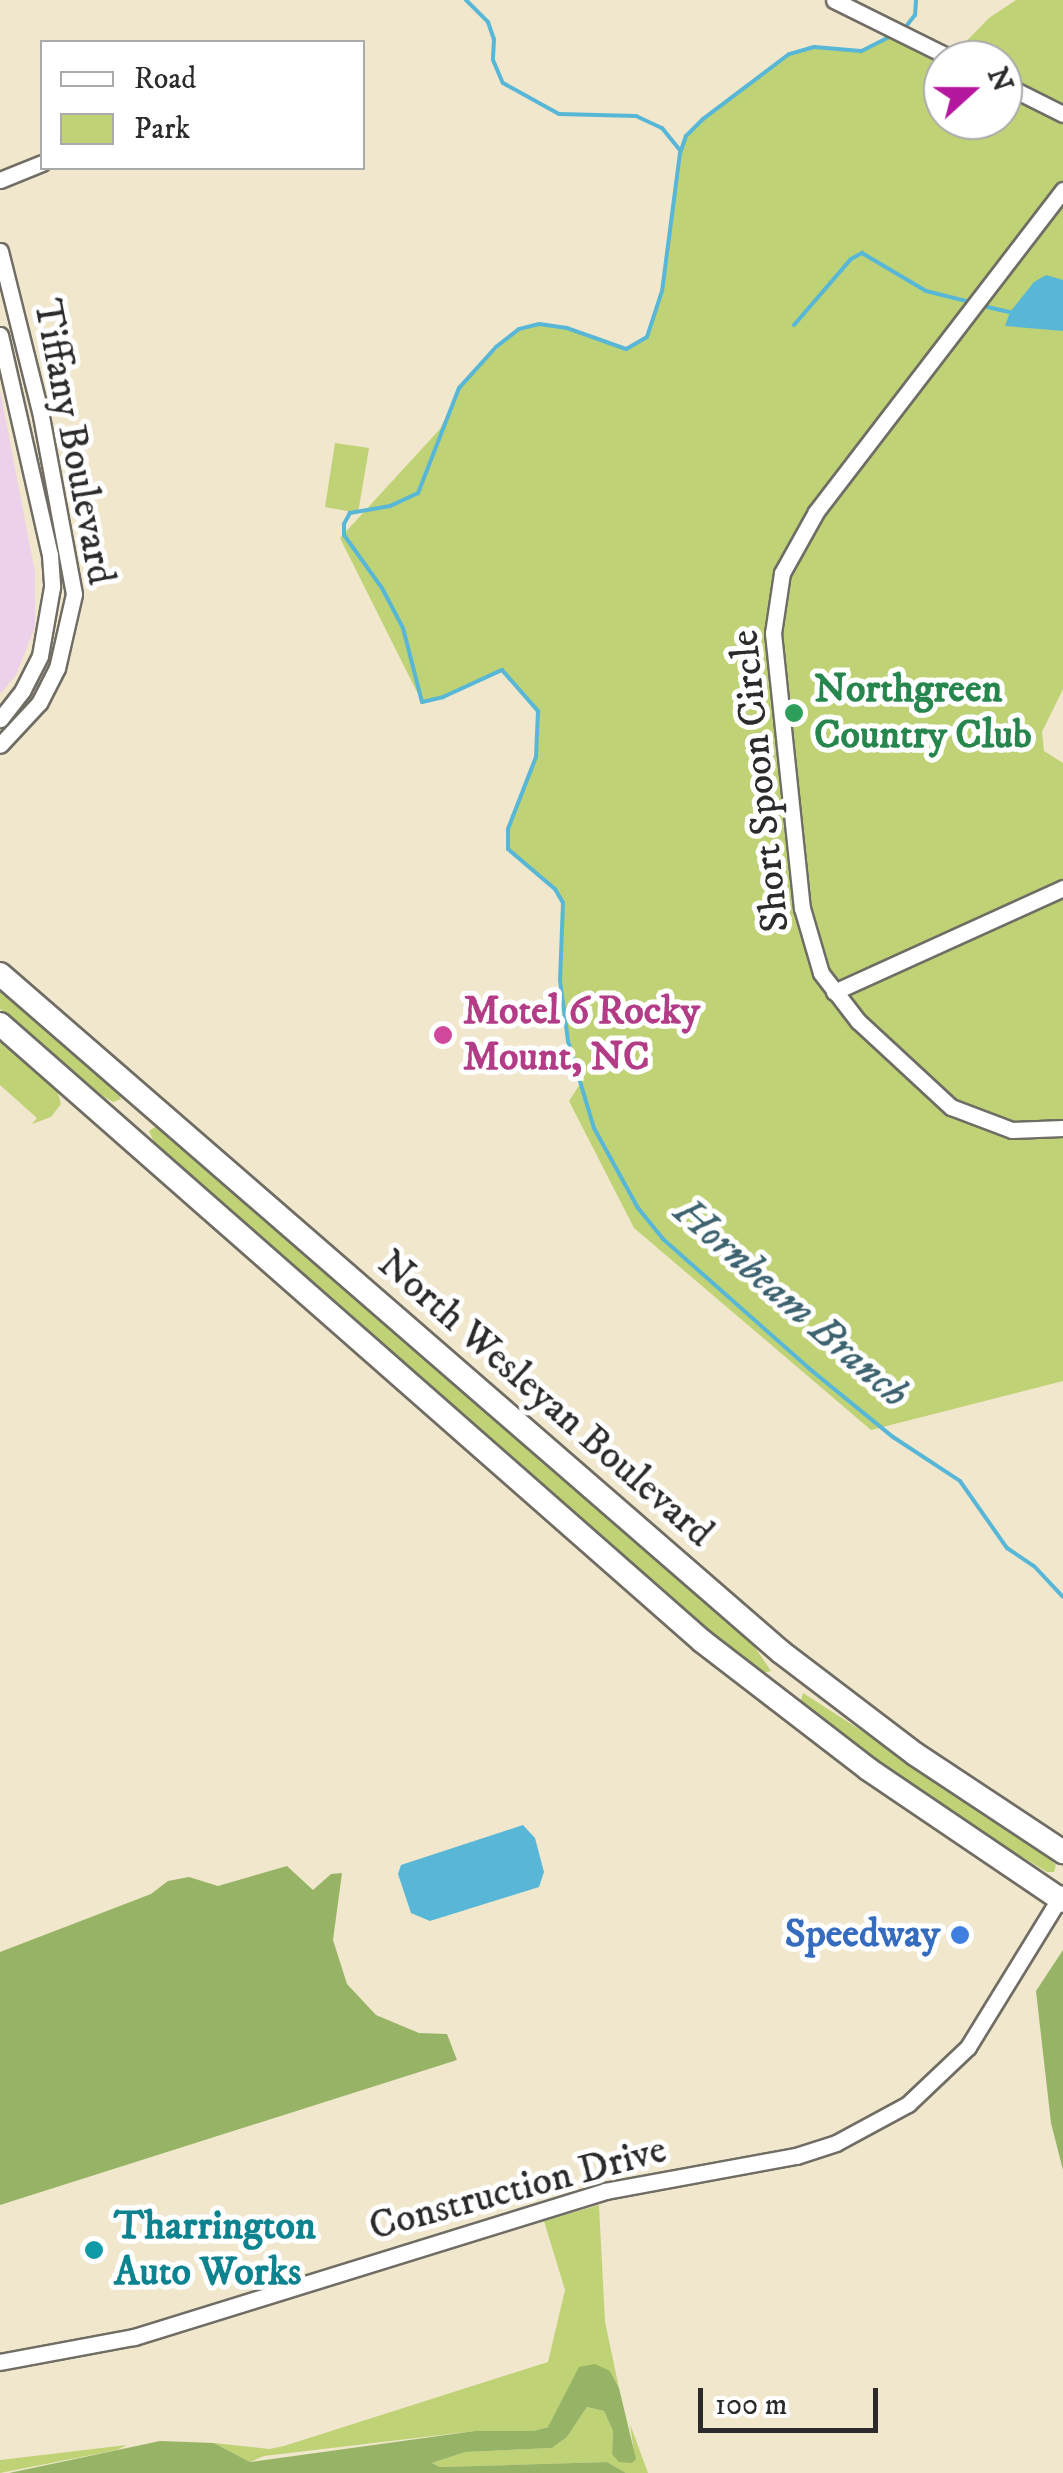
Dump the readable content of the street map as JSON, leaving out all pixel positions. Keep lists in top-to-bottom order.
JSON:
{
  "streets": {
    "highway": ["North Wesleyan Boulevard"],
    "street": ["Tiffany Boulevard", "Short Spoon Circle", "Construction Drive"]
  },
  "crossings": [
    ["North Wesleyan Boulevard", "Construction Drive"]
  ],
  "water": ["Hornbeam Branch"],
  "places": [
    "Northgreen Country Club",
    "Motel 6 Rocky Mount, NC",
    "Speedway",
    "Tharrington Auto Works"
  ],
  "legend": ["Road", "Park"],
  "scale_bar": "100 m",
  "north": "right"
}
